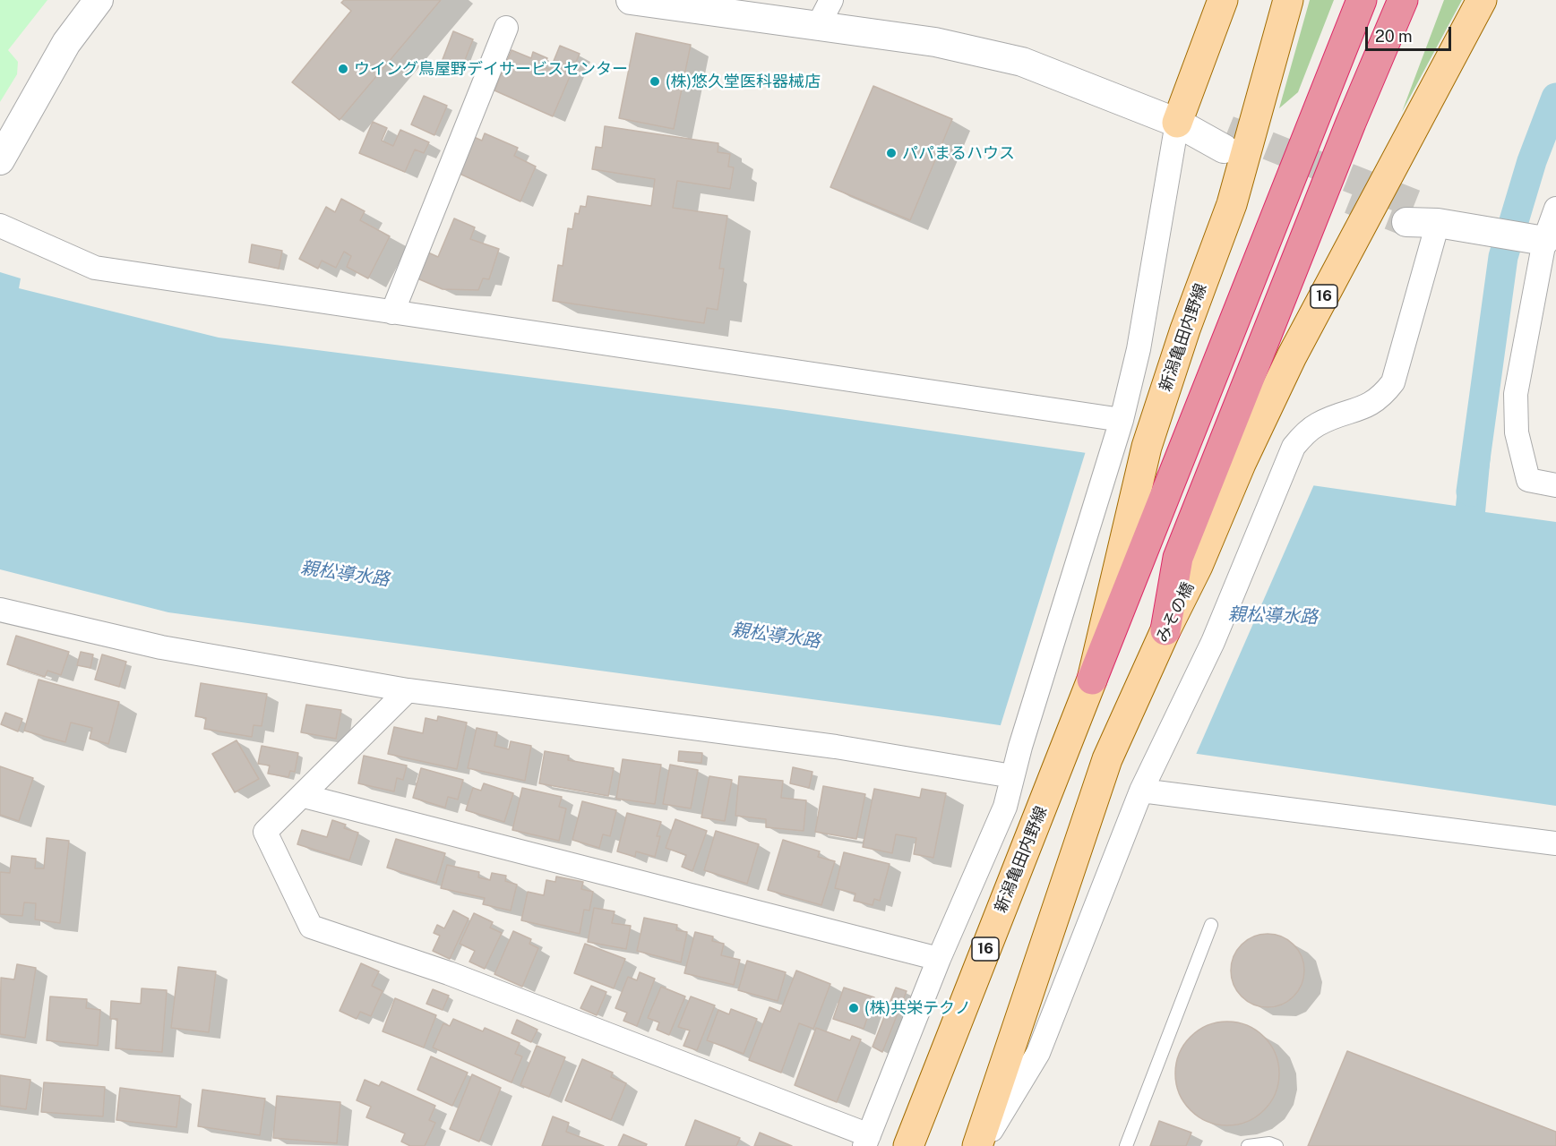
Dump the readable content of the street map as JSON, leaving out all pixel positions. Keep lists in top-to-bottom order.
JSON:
{
  "streets": {
    "main road": ["16", "新潟亀田内野線", "みその橋"]
  },
  "water": ["親松導水路"],
  "places": [
    "ウイング鳥屋野デイサービスセンター",
    "(株)悠久堂医科器械店",
    "パパまるハウス",
    "(株)共栄テクノ"
  ],
  "scale_bar": "20 m"
}
